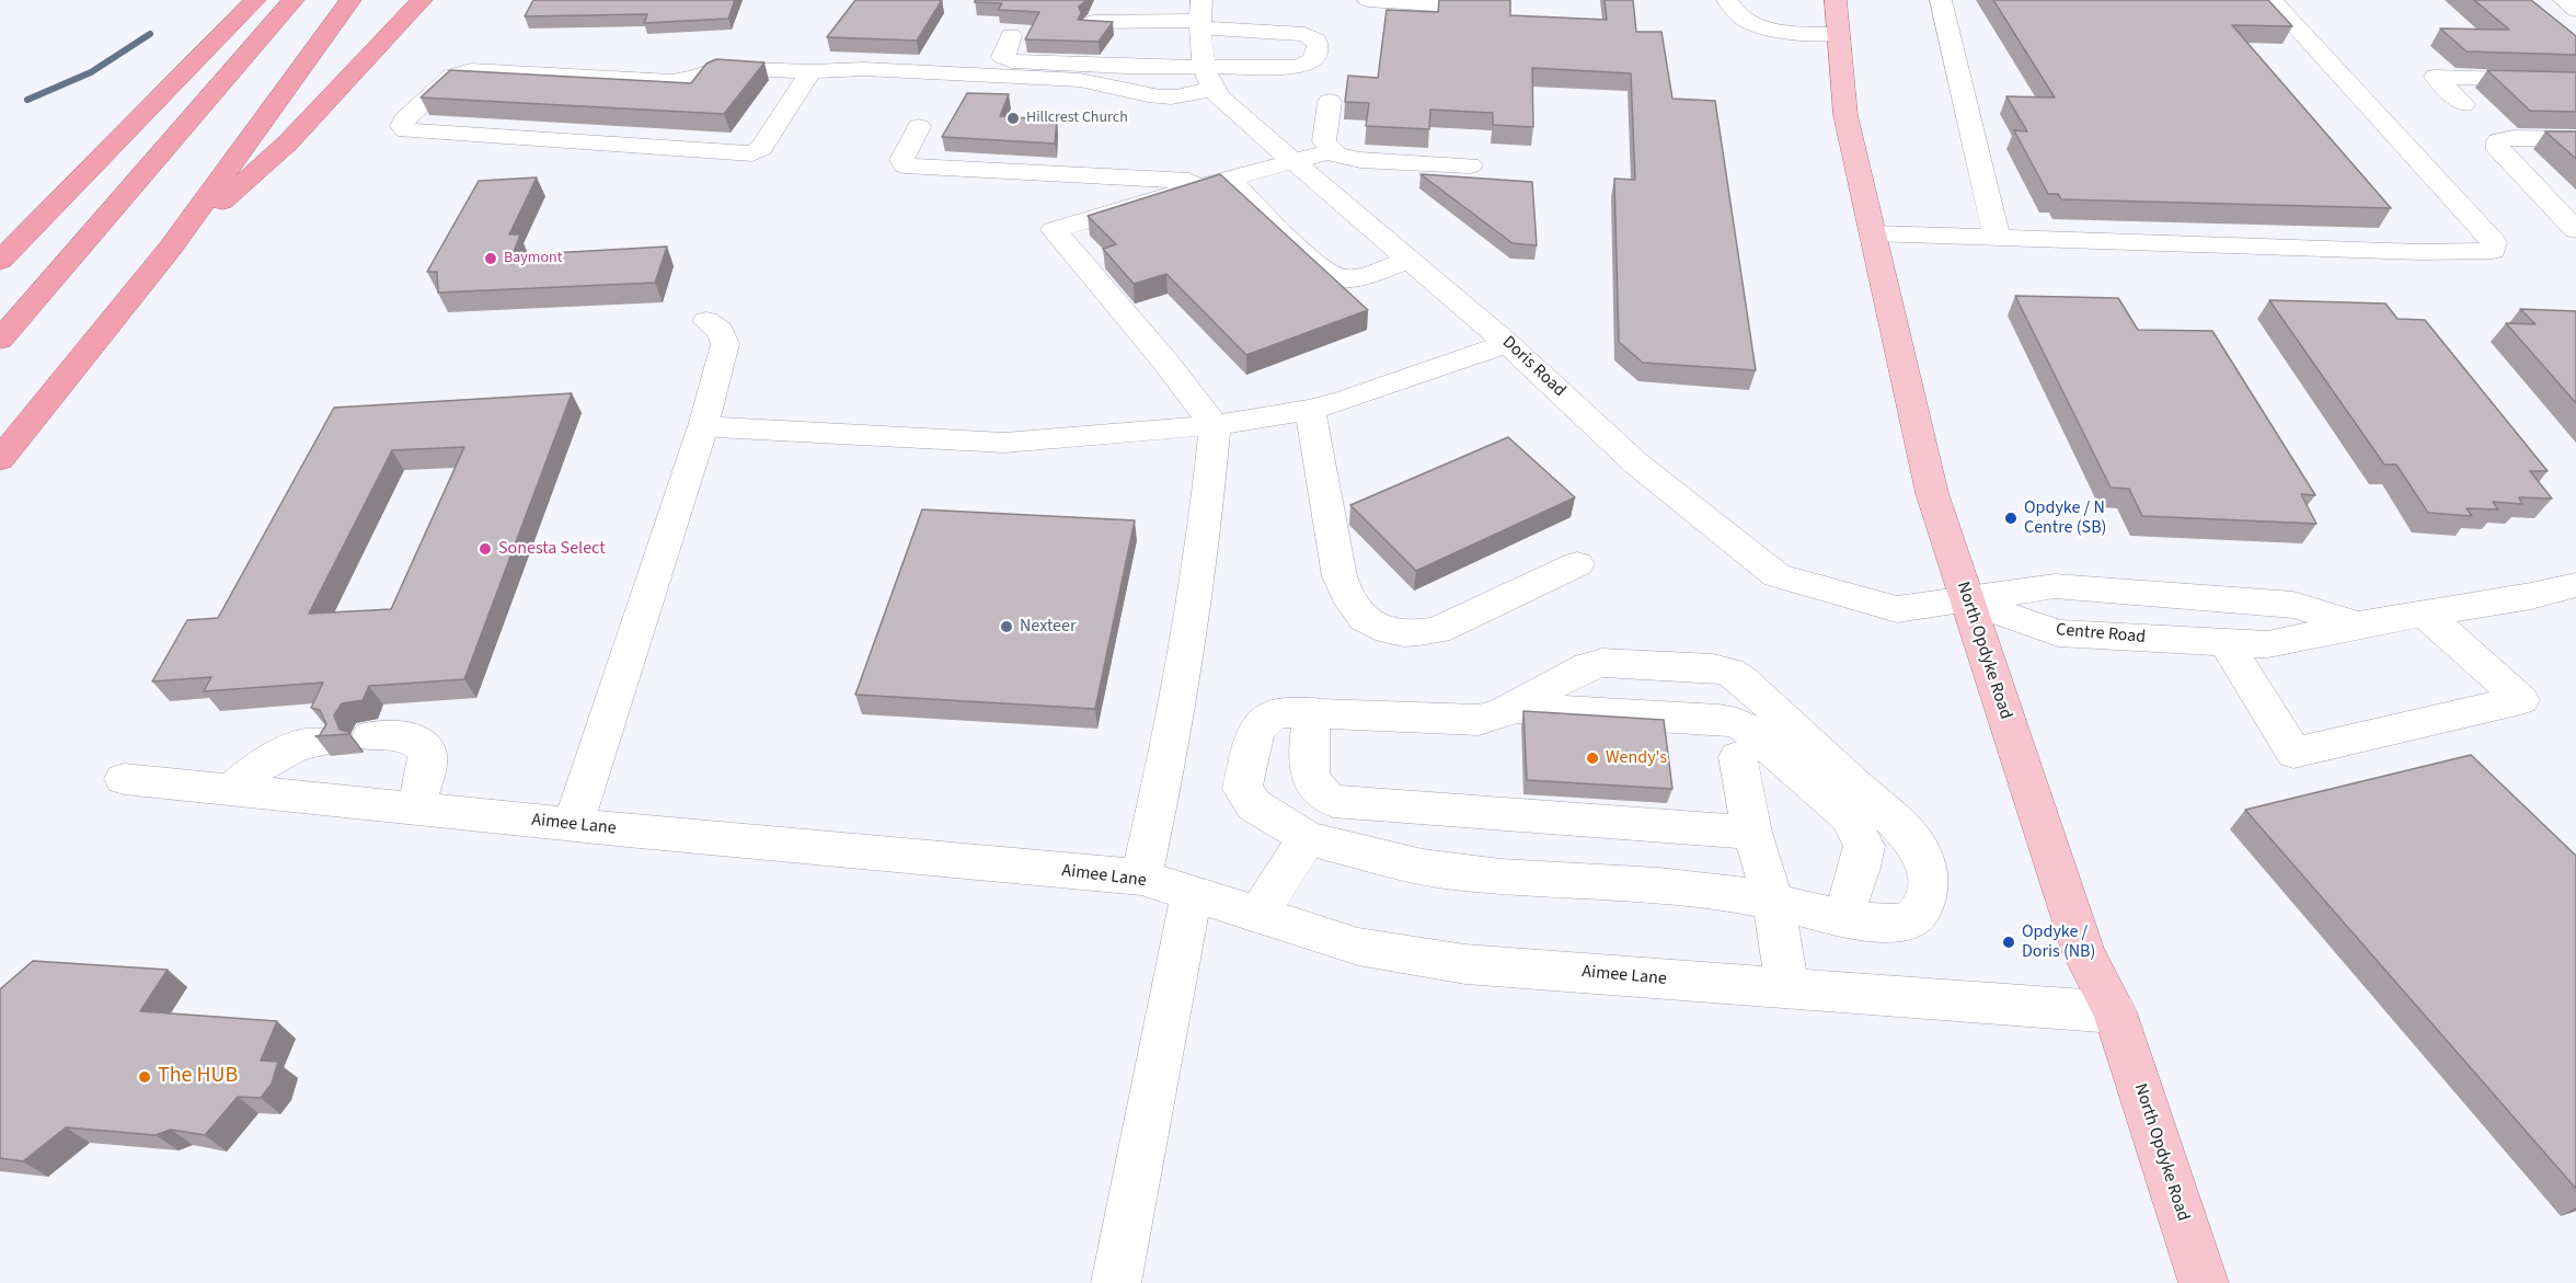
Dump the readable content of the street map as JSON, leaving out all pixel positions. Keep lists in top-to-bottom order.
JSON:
{
  "streets": {
    "main road": ["North Opdyke Road"],
    "street": ["Doris Road", "Centre Road", "Aimee Lane"]
  },
  "crossings": [
    ["Doris Road", "Centre Road"],
    ["Doris Road", "North Opdyke Road"],
    ["Centre Road", "North Opdyke Road"],
    ["North Opdyke Road", "Aimee Lane"]
  ],
  "places": [
    "Hillcrest Church",
    "Baymont",
    "Opdyke / N Centre (SB)",
    "Sonesta Select",
    "Nexteer",
    "Wendy's",
    "Opdyke / Doris (NB)",
    "The HUB"
  ]
}
